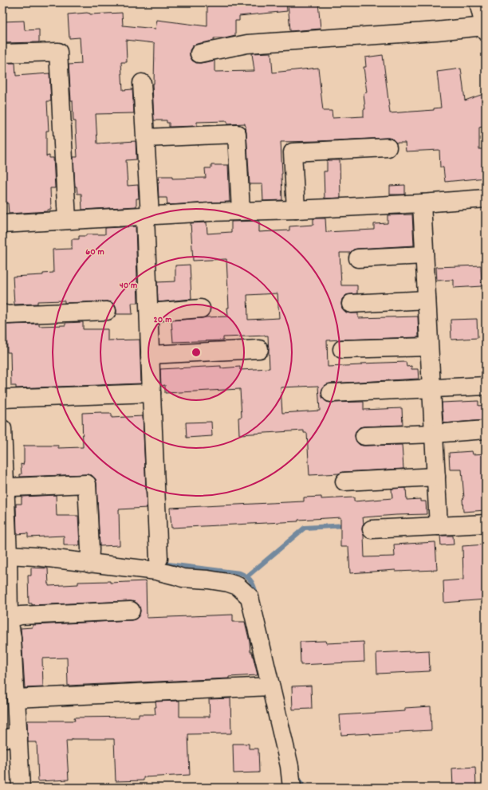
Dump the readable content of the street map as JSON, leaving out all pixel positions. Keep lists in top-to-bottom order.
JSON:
{
  "rings": ["60 m", "40 m", "20 m"]
}
